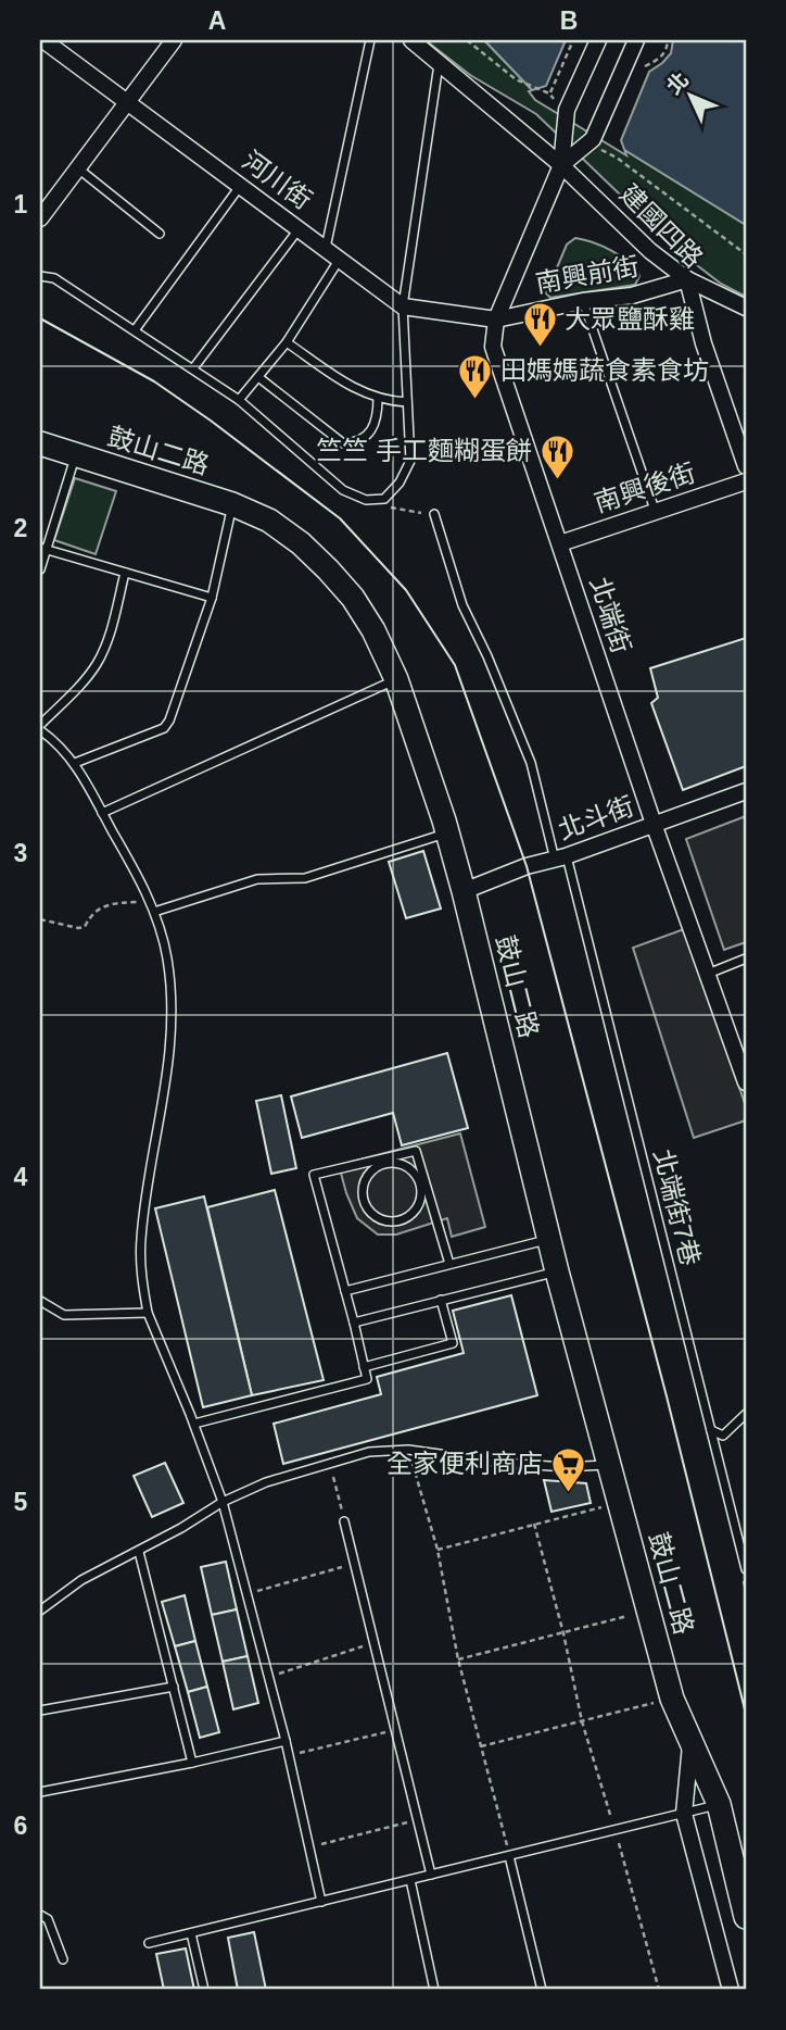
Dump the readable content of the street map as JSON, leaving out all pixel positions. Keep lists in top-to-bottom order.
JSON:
{
  "streets": {
    "street": [
      "河川街",
      "建國四路",
      "南興前街",
      "鼓山二路",
      "南興後街",
      "北端街",
      "北斗街"
    ],
    "lane": ["北端街7巷"]
  },
  "crossings": [
    ["建國四路", "南興前街"],
    ["建國四路", "北端街"],
    ["南興前街", "北端街"],
    ["鼓山二路", "北斗街"],
    ["南興後街", "北端街"],
    ["北端街", "北斗街"],
    ["北斗街", "北端街7巷"]
  ],
  "places": {
    "restaurant": ["大眾鹽酥雞", "田媽媽蔬食素食坊", "竺竺 手工麵糊蛋餅"],
    "supermarket": ["全家便利商店"]
  },
  "north": "top left",
  "grid": {
    "columns": ["A", "B"],
    "rows": [
      "1",
      "2",
      "3",
      "4",
      "5",
      "6"
    ]
  }
}
